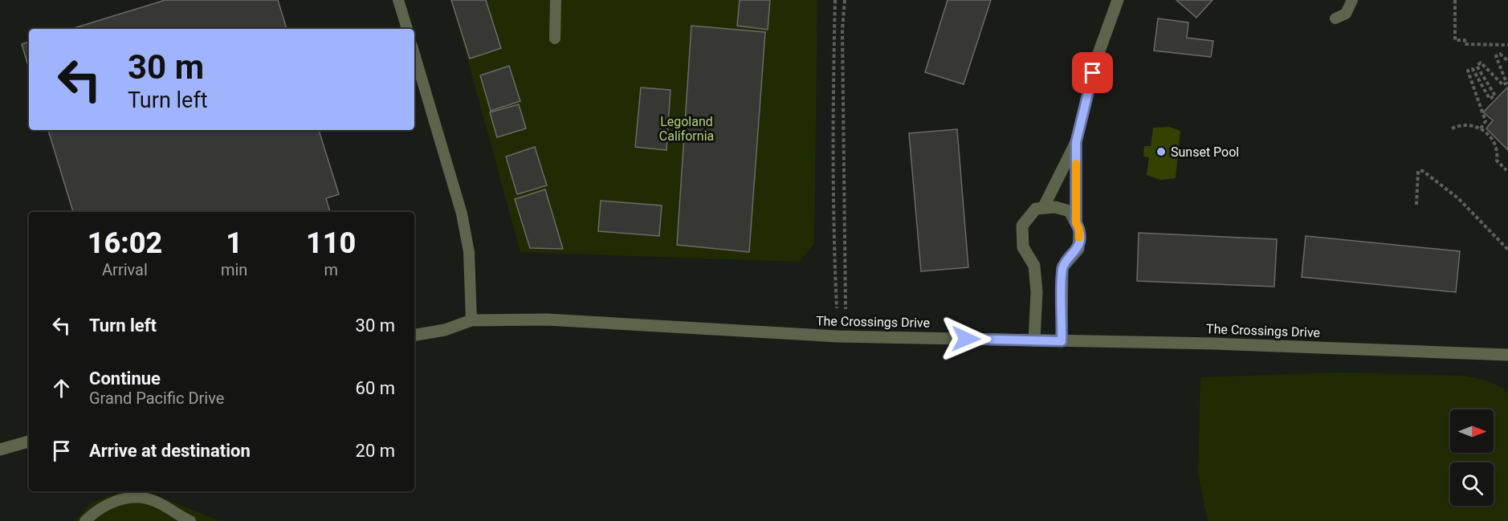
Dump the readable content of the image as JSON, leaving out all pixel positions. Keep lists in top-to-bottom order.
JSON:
{
  "streets": {
    "street": ["The Crossings Drive"]
  },
  "parks": ["Legoland California"],
  "places": ["Sunset Pool"],
  "north": "right",
  "page": {
    "turn": ["30 m", "Turn left"],
    "eta": [
      "16:02",
      "Arrival",
      "1",
      "min",
      "110",
      "m"
    ],
    "list": [
      {
        "name": "Turn left",
        "value": "30 m"
      },
      {
        "name": "Continue",
        "note": "Grand Pacific Drive",
        "value": "60 m"
      },
      {
        "name": "Arrive at destination",
        "value": "20 m"
      }
    ]
  }
}
